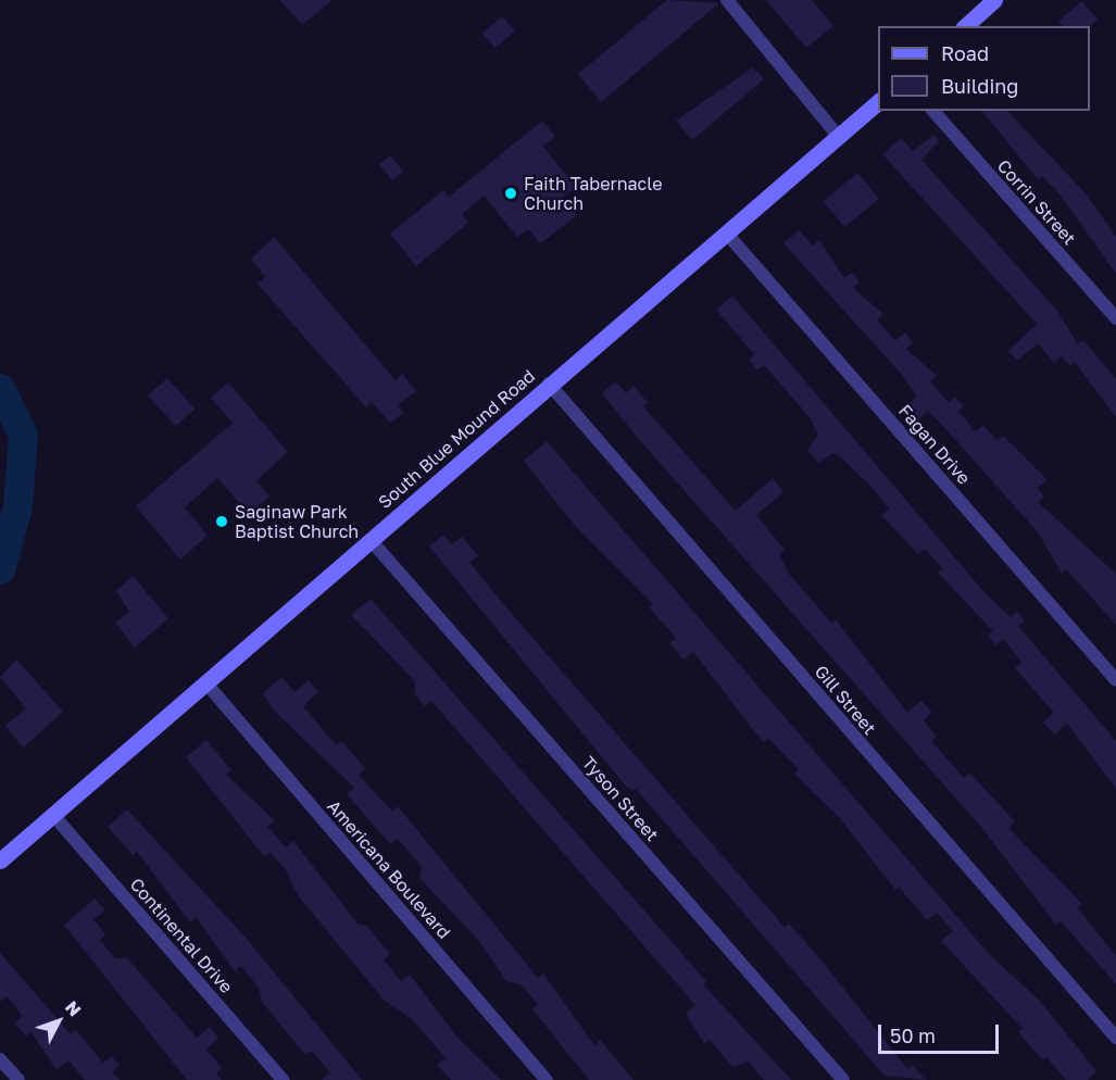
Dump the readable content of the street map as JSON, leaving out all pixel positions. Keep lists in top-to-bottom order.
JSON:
{
  "streets": {
    "main road": ["South Blue Mound Road"],
    "street": [
      "Corrin Street",
      "Fagan Drive",
      "Gill Street",
      "Tyson Street",
      "Americana Boulevard",
      "Continental Drive"
    ]
  },
  "crossings": [
    ["South Blue Mound Road", "Fagan Drive"],
    ["South Blue Mound Road", "Gill Street"],
    ["South Blue Mound Road", "Tyson Street"],
    ["South Blue Mound Road", "Americana Boulevard"],
    ["South Blue Mound Road", "Continental Drive"]
  ],
  "places": ["Faith Tabernacle Church", "Saginaw Park Baptist Church"],
  "legend": ["Road", "Building"],
  "scale_bar": "50 m",
  "north": "top right"
}
